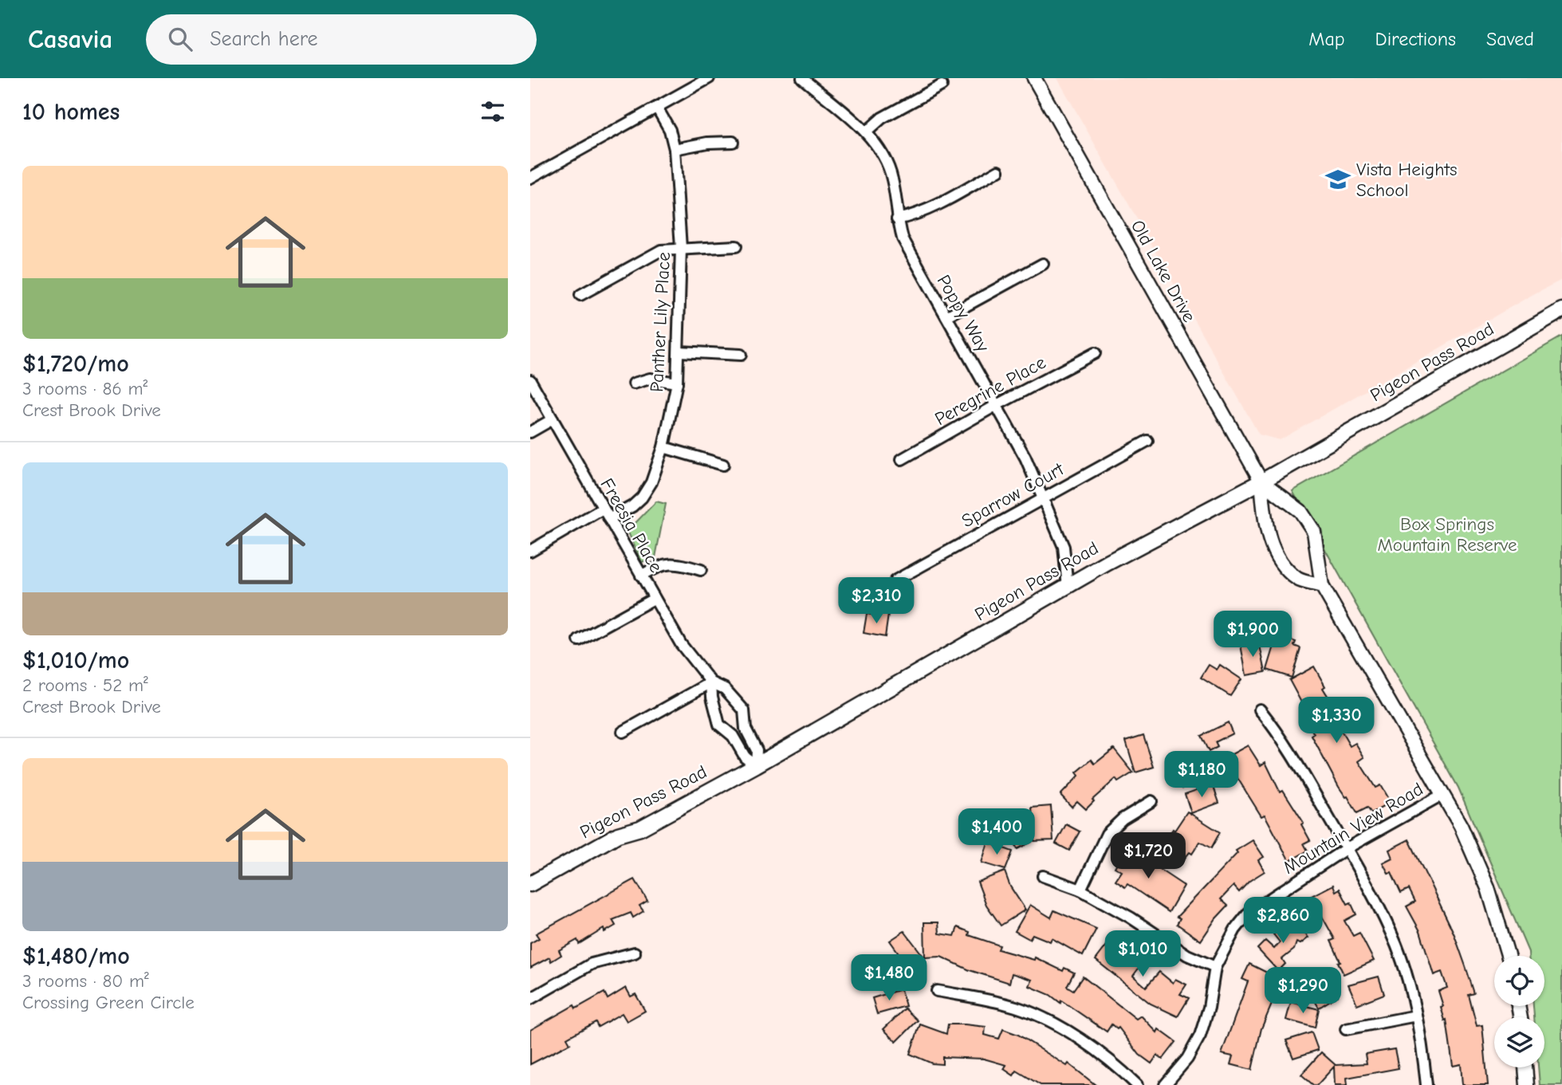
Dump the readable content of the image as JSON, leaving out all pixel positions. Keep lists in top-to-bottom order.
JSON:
{
  "streets": {
    "main road": ["Pigeon Pass Road"],
    "street": [
      "Old Lake Drive",
      "Poppy Way",
      "Panther Lily Place",
      "Peregrine Place",
      "Sparrow Court",
      "Freesia Place",
      "Mountain View Road"
    ]
  },
  "crossings": [
    ["Old Lake Drive", "Pigeon Pass Road"],
    ["Poppy Way", "Pigeon Pass Road"],
    ["Poppy Way", "Peregrine Place"],
    ["Poppy Way", "Sparrow Court"],
    ["Panther Lily Place", "Freesia Place"]
  ],
  "parks": ["Box Springs Mountain Reserve"],
  "places": {
    "school or university": ["Vista Heights School"]
  },
  "page": {
    "header": "Casavia",
    "search": "Search here",
    "nav": ["Map", "Directions", "Saved"],
    "heading": "10 homes",
    "list": [
      {
        "name": "$1,720/mo",
        "note": "3 rooms · 86 m² · Crest Brook Drive"
      },
      {
        "name": "$1,010/mo",
        "note": "2 rooms · 52 m² · Crest Brook Drive"
      },
      {
        "name": "$1,480/mo",
        "note": "3 rooms · 80 m² · Crossing Green Circle"
      }
    ],
    "price": [
      "$2,310",
      "$1,900",
      "$1,330",
      "$1,180",
      "$1,400",
      "$1,720",
      "$2,860",
      "$1,010",
      "$1,480",
      "$1,290"
    ]
  }
}
